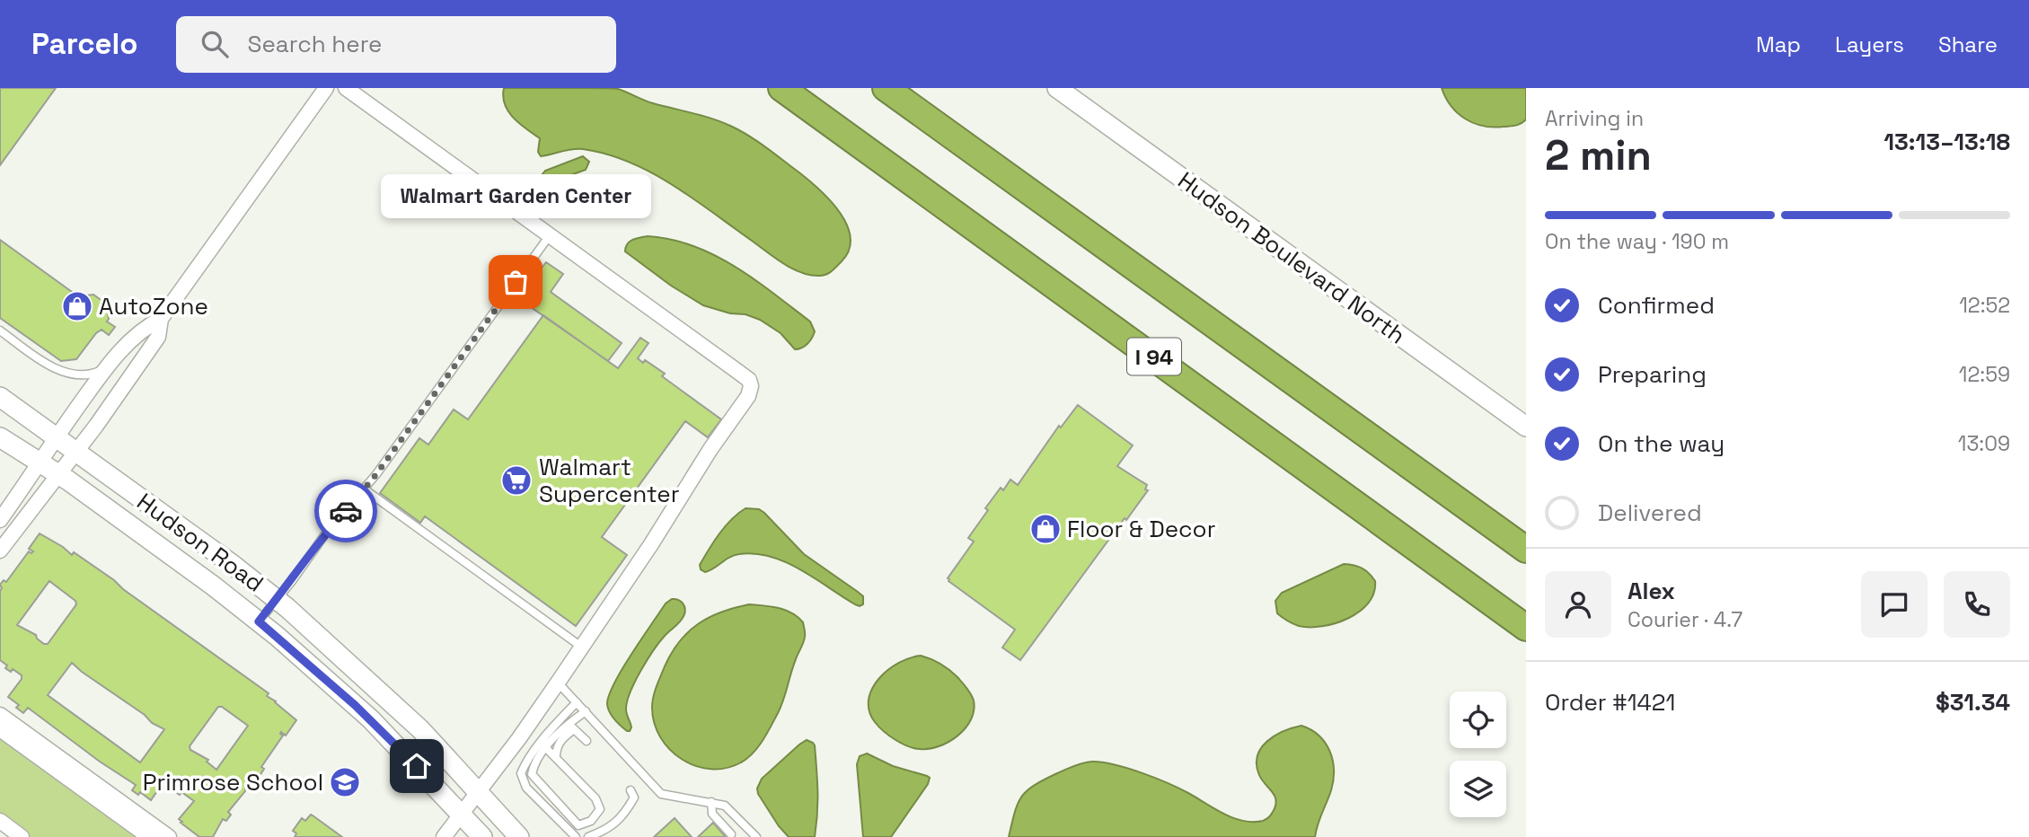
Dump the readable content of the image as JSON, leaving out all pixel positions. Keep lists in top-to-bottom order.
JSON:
{
  "streets": {
    "highway": ["I 94"],
    "street": ["Hudson Boulevard North", "Hudson Road"]
  },
  "places": {
    "other": ["Walmart Garden Center"],
    "shop": ["AutoZone", "Floor & Decor"],
    "supermarket": ["Walmart Supercenter"],
    "school or university": ["Primrose School"]
  },
  "page": {
    "header": "Parcelo",
    "search": "Search here",
    "nav": ["Map", "Layers", "Share"],
    "heading": ["2 min", "Arriving in", "13:13–13:18"],
    "panel": [
      "Alex",
      "Courier · 4.7",
      "Order #1421",
      "$31.34"
    ],
    "bubble": "Walmart Garden Center",
    "bar": "On the way · 190 m",
    "list": [
      ["Confirmed", "12:52"],
      ["Preparing", "12:59"],
      ["On the way", "13:09"],
      "Delivered"
    ]
  }
}
